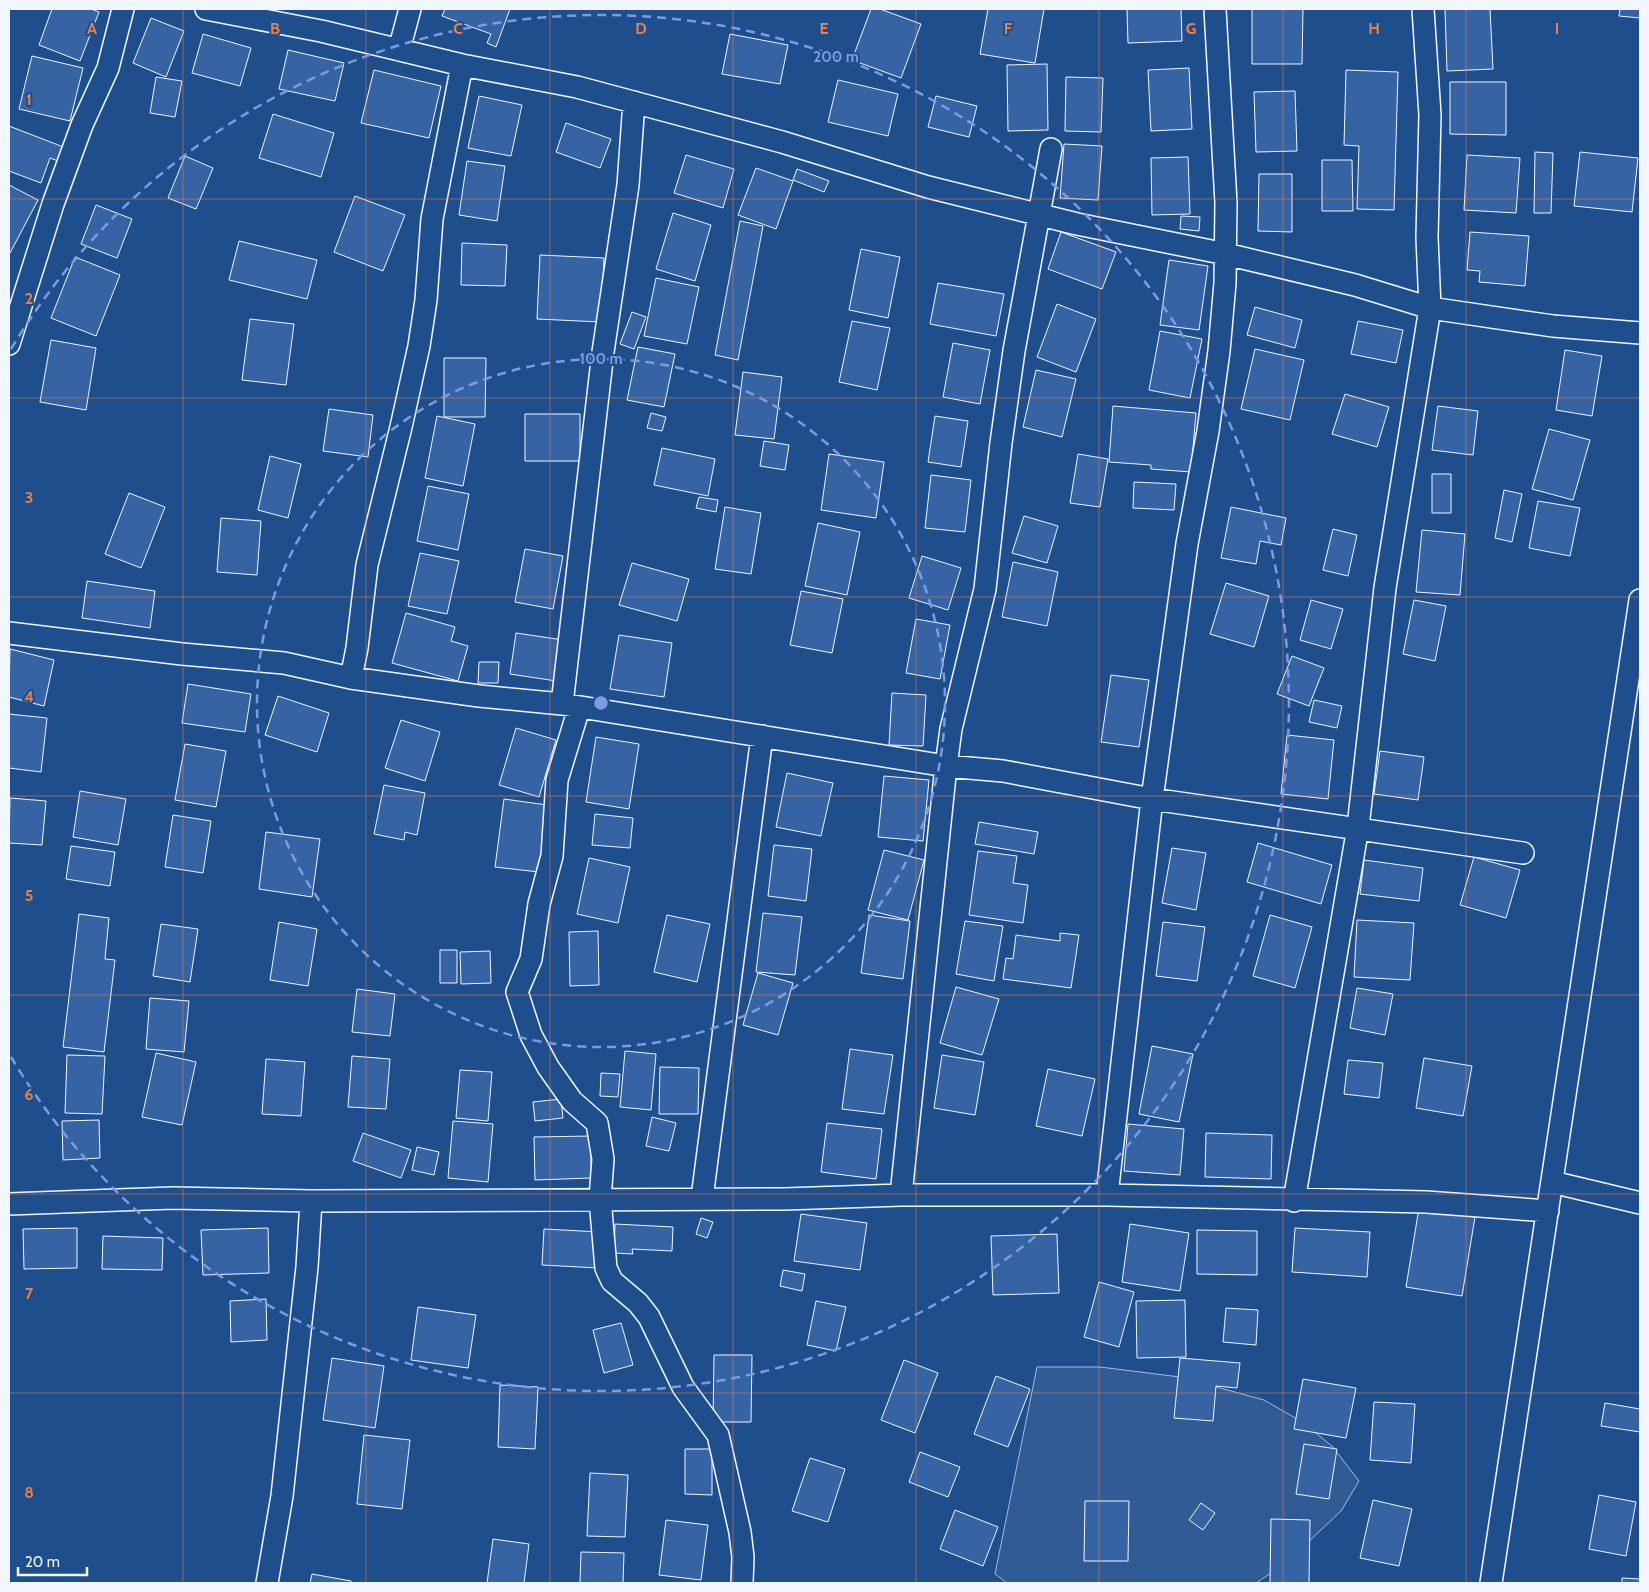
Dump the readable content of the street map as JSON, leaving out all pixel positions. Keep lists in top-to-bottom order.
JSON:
{
  "scale_bar": "20 m",
  "grid": {
    "columns": [
      "A",
      "B",
      "C",
      "D",
      "E",
      "F",
      "G",
      "H",
      "I"
    ],
    "rows": [
      "1",
      "2",
      "3",
      "4",
      "5",
      "6",
      "7",
      "8"
    ]
  },
  "rings": ["200 m", "100 m"]
}
